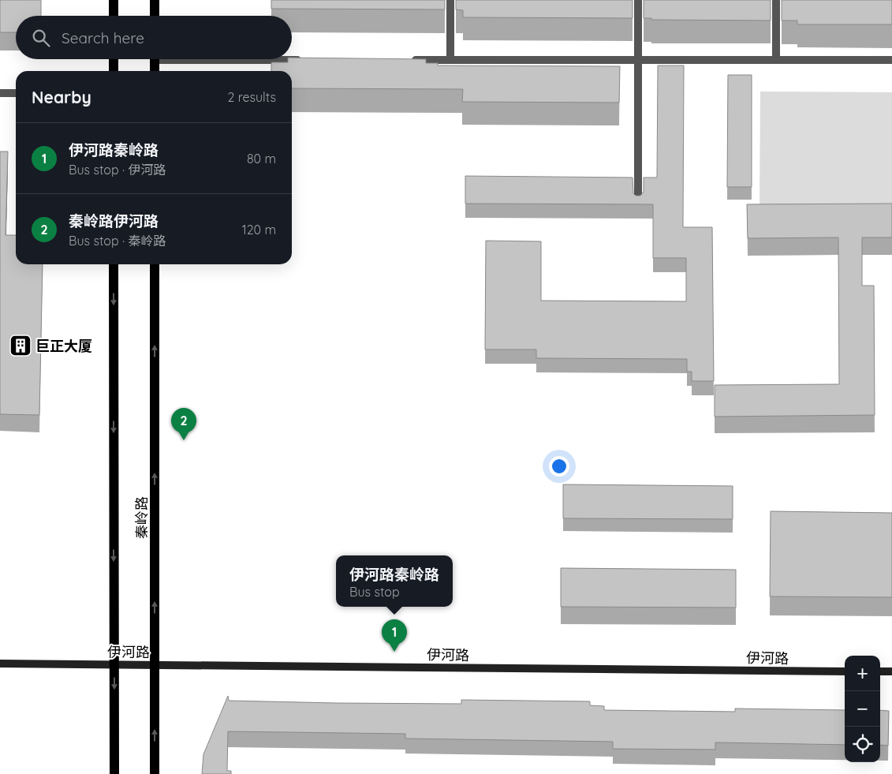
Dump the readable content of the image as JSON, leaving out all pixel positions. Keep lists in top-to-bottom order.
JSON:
{
  "streets": {
    "main road": ["秦岭路"],
    "street": ["伊河路"]
  },
  "crossings": [
    ["秦岭路", "伊河路"]
  ],
  "places": {
    "building": ["巨正大厦"]
  },
  "page": {
    "search": "Search here",
    "heading": ["Nearby", "2 results"],
    "list": [
      {
        "mark": "1",
        "name": "伊河路秦岭路",
        "note": "Bus stop · 伊河路",
        "value": "80 m"
      },
      {
        "mark": "2",
        "name": "秦岭路伊河路",
        "note": "Bus stop · 秦岭路",
        "value": "120 m"
      }
    ],
    "pins": ["2", "1"],
    "popup": ["伊河路秦岭路", "Bus stop"],
    "map_buttons": ["+", "−"]
  }
}
